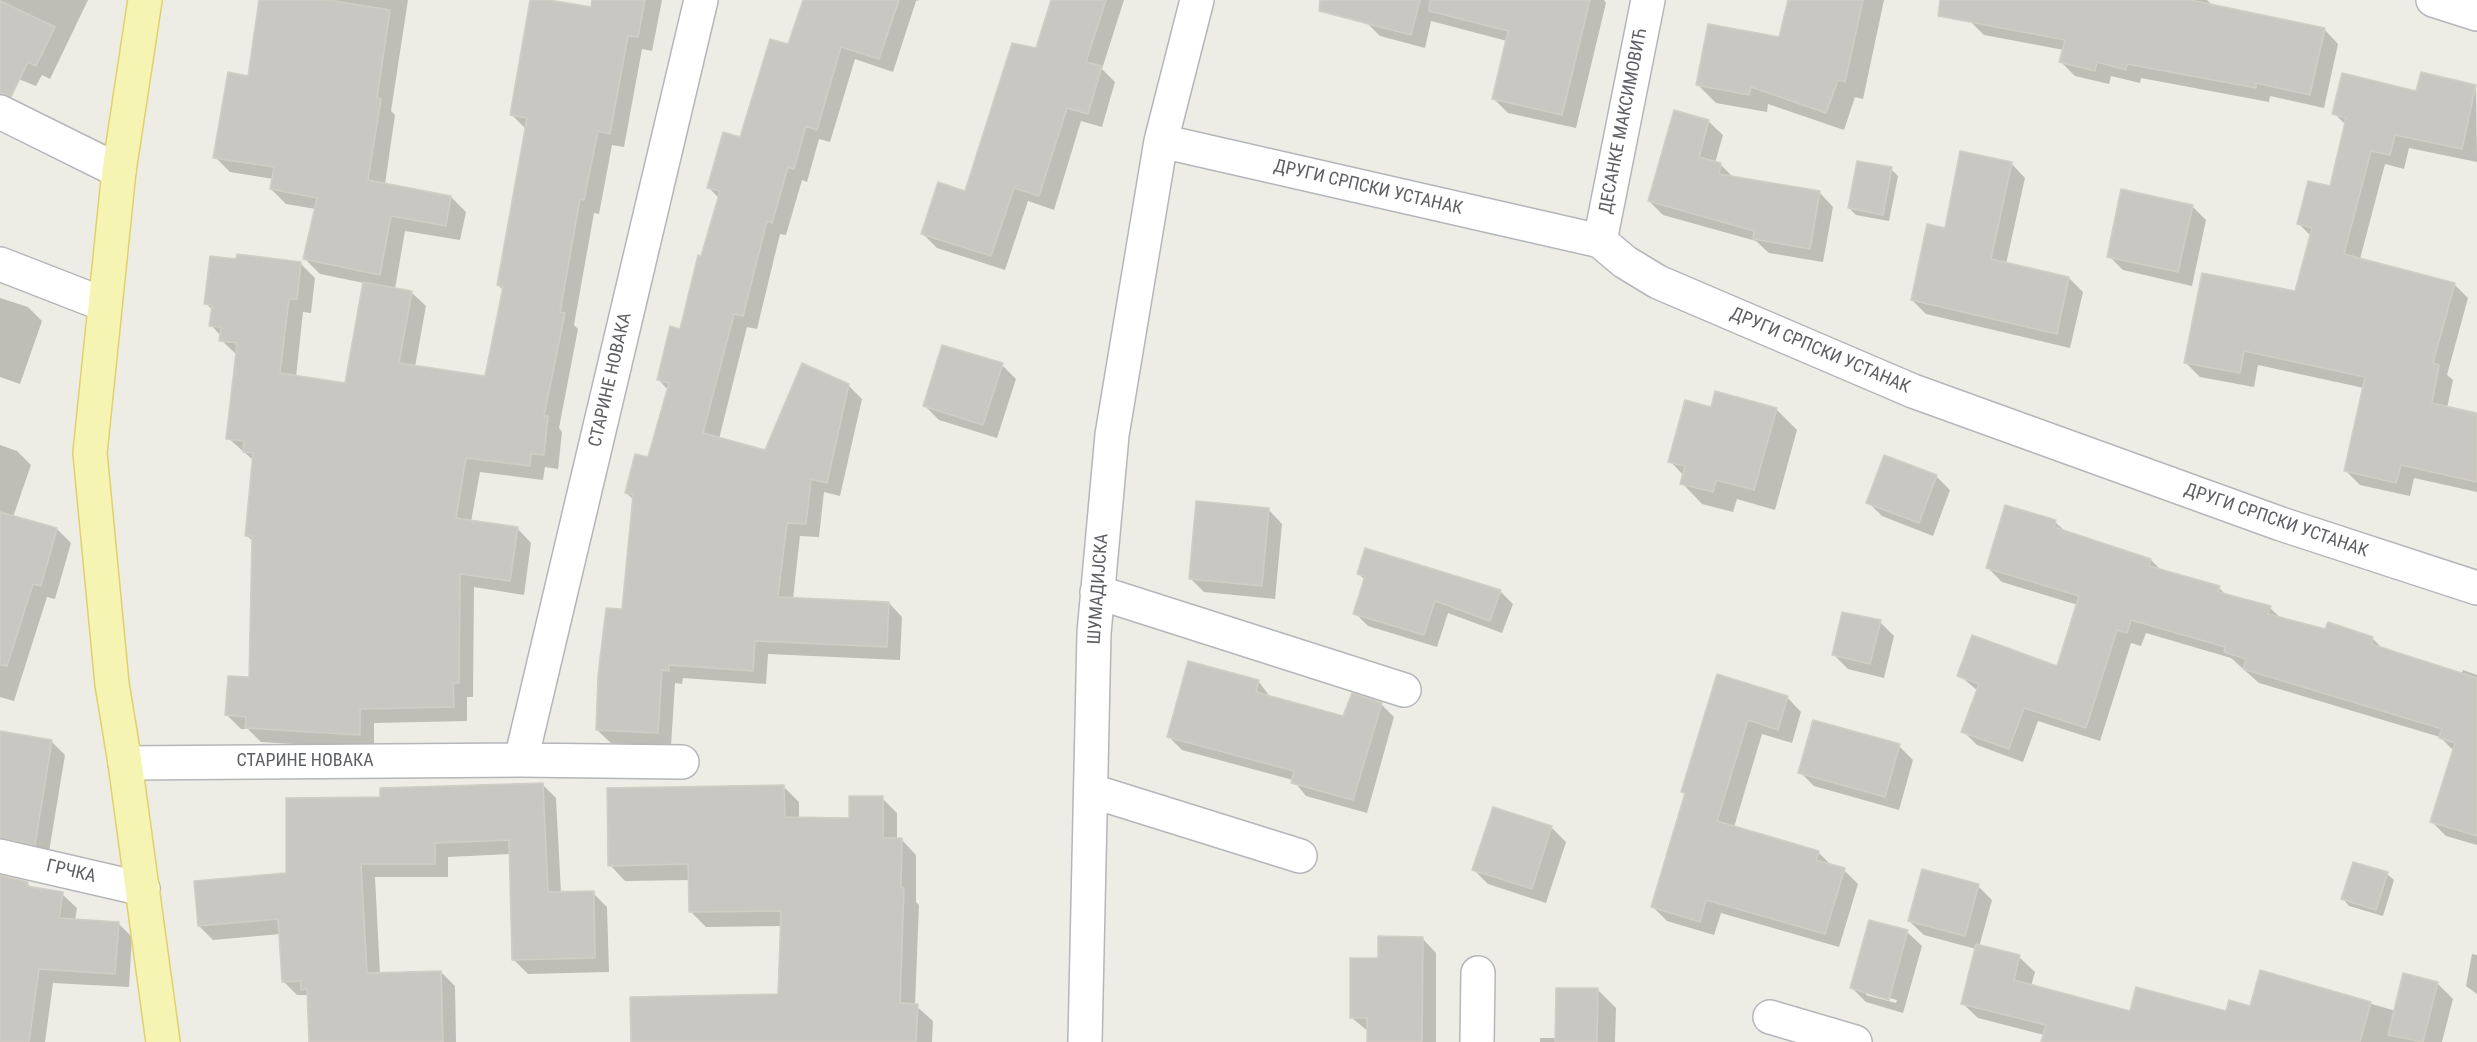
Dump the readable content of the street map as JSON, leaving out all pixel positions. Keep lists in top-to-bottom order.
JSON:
{
  "streets": {
    "street": [
      "ДЕСАНКЕ МАКСИМОВИЋ",
      "ДРУГИ СРПСКИ УСТАНАК",
      "СТАРИНЕ НОВАКА",
      "ШУМАДИЈСКА",
      "ГРЧКА"
    ]
  },
  "crossings": [
    ["ДЕСАНКЕ МАКСИМОВИЋ", "ДРУГИ СРПСКИ УСТАНАК"],
    ["ДРУГИ СРПСКИ УСТАНАК", "ШУМАДИЈСКА"]
  ]
}
